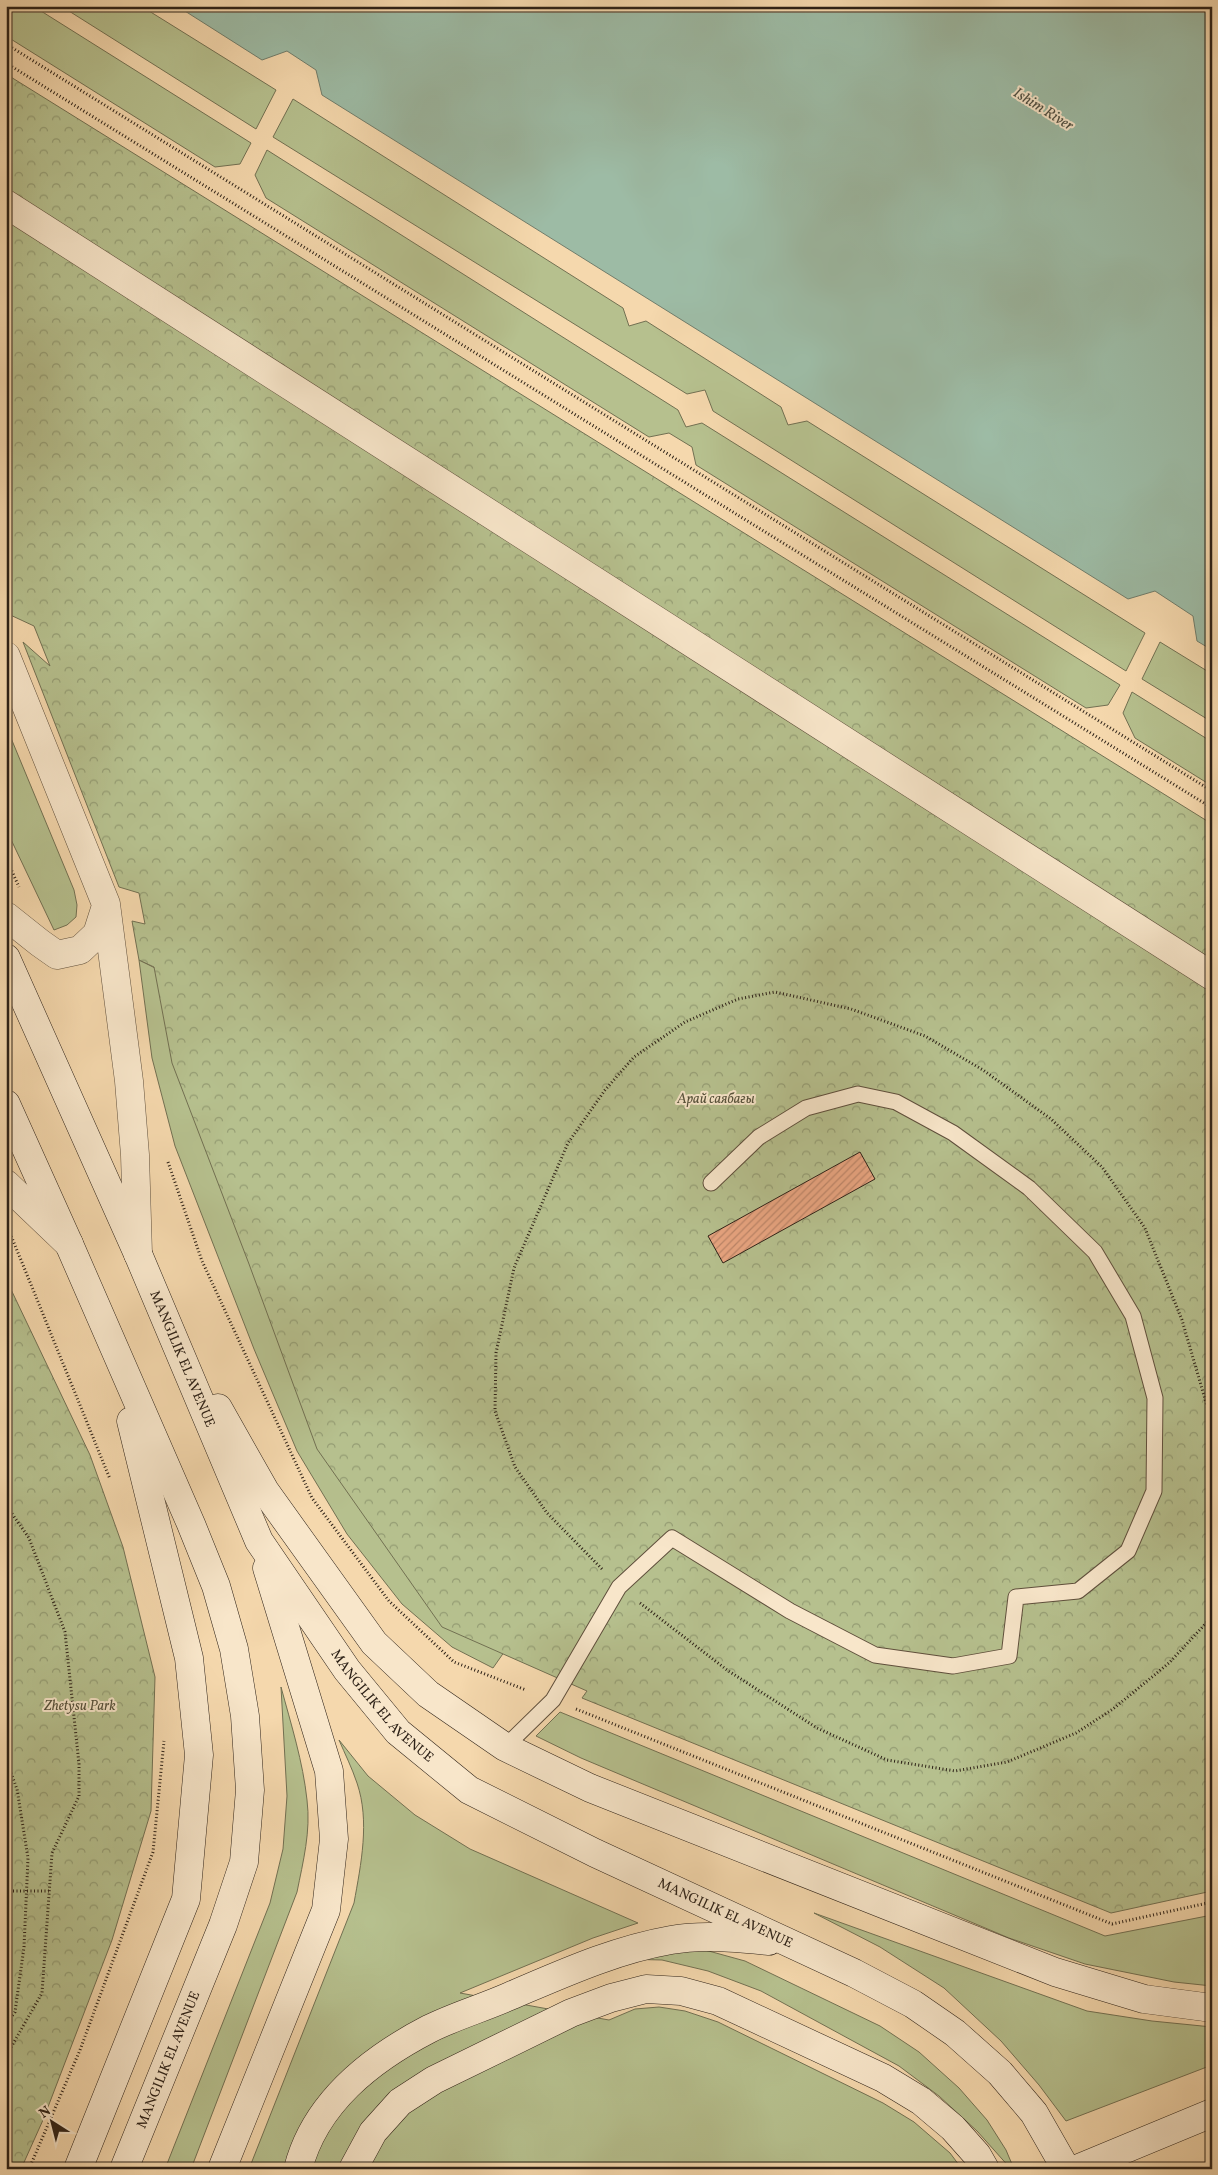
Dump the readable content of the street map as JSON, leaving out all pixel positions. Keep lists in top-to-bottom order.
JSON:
{
  "streets": {
    "main road": ["MANGILIK EL AVENUE"]
  },
  "water": ["Ishim River"],
  "parks": ["Арай саябағы", "Zhetysu Park"],
  "north": "top left"
}
